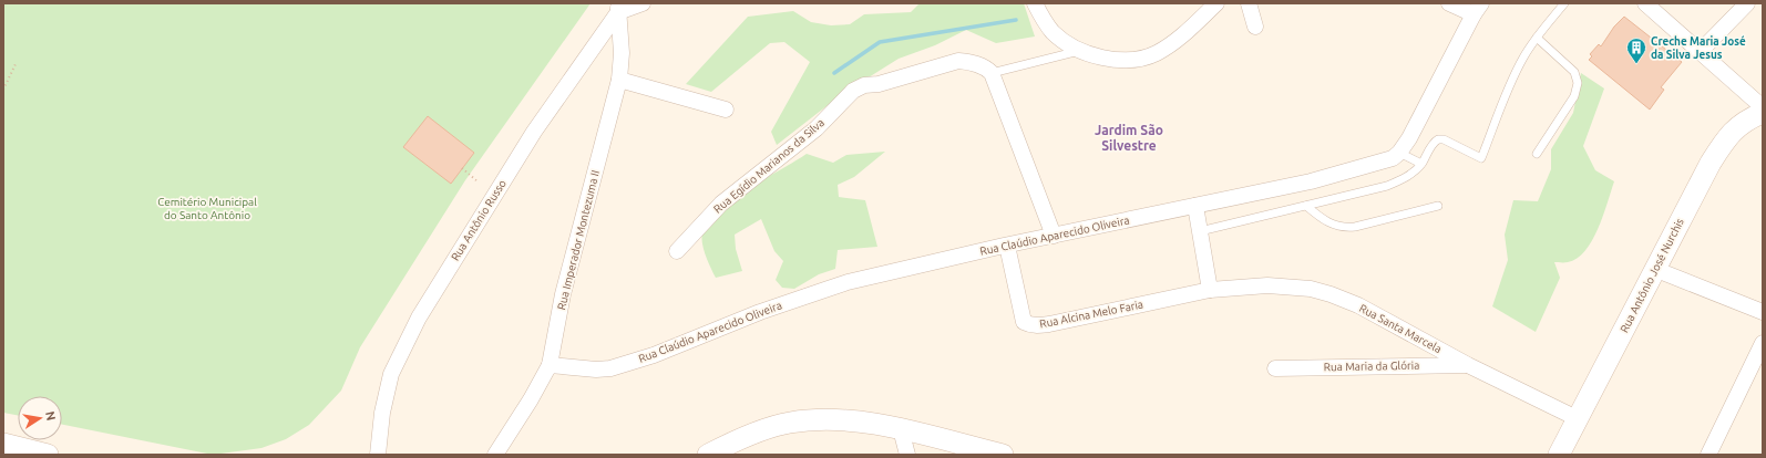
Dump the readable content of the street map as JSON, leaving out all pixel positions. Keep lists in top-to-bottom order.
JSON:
{
  "streets": {
    "street": [
      "Rua Egídio Marianos da Silva",
      "Rua Antônio Russo",
      "Rua Claúdio Aparecido Oliveira",
      "Rua Imperador Montezuma II",
      "Rua Antônio José Nurchis",
      "Rua Alcina Melo Faria",
      "Rua Santa Marcela",
      "Rua Maria da Glória"
    ]
  },
  "crossings": [
    ["Rua Antônio Russo", "Rua Imperador Montezuma II"],
    ["Rua Claúdio Aparecido Oliveira", "Rua Imperador Montezuma II"],
    ["Rua Claúdio Aparecido Oliveira", "Rua Alcina Melo Faria"],
    ["Rua Antônio José Nurchis", "Rua Santa Marcela"],
    ["Rua Alcina Melo Faria", "Rua Santa Marcela"],
    ["Rua Santa Marcela", "Rua Maria da Glória"]
  ],
  "districts": ["Jardim São Silvestre"],
  "parks": ["Cemitério Municipal do Santo Antônio"],
  "places": {
    "building": ["Creche Maria José da Silva Jesus"]
  },
  "north": "right"
}
